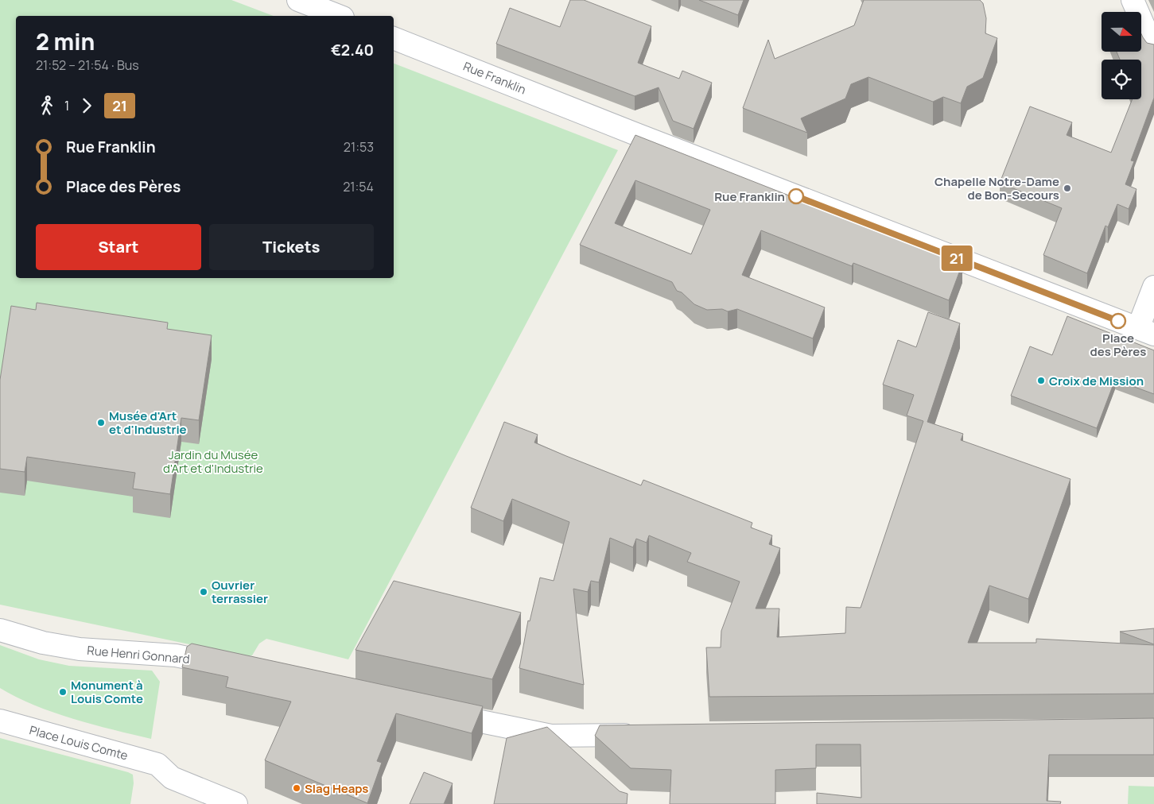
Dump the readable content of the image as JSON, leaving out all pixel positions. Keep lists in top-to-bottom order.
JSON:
{
  "streets": {
    "street": ["Rue Franklin", "Rue Henri Gonnard", "Place Louis Comte"]
  },
  "parks": ["Jardin du Musée d'Art et d'Industrie"],
  "places": [
    "Chapelle Notre-Dame de Bon-Secours",
    "Rue Franklin",
    "Place des Pères",
    "Croix de Mission",
    "Musée d'Art et d'Industrie",
    "Ouvrier terrassier",
    "Monument à Louis Comte",
    "Slag Heaps"
  ],
  "lines": ["bus line 21"],
  "north": "right",
  "page": {
    "on_map": "21",
    "heading": ["2 min", "21:52 – 21:54 · Bus", "€2.40"],
    "legs": ["1", "21"],
    "list": [
      {
        "name": "Rue Franklin",
        "value": "21:53"
      },
      {
        "name": "Place des Pères",
        "value": "21:54"
      }
    ],
    "buttons": ["Start", "Tickets"]
  }
}
